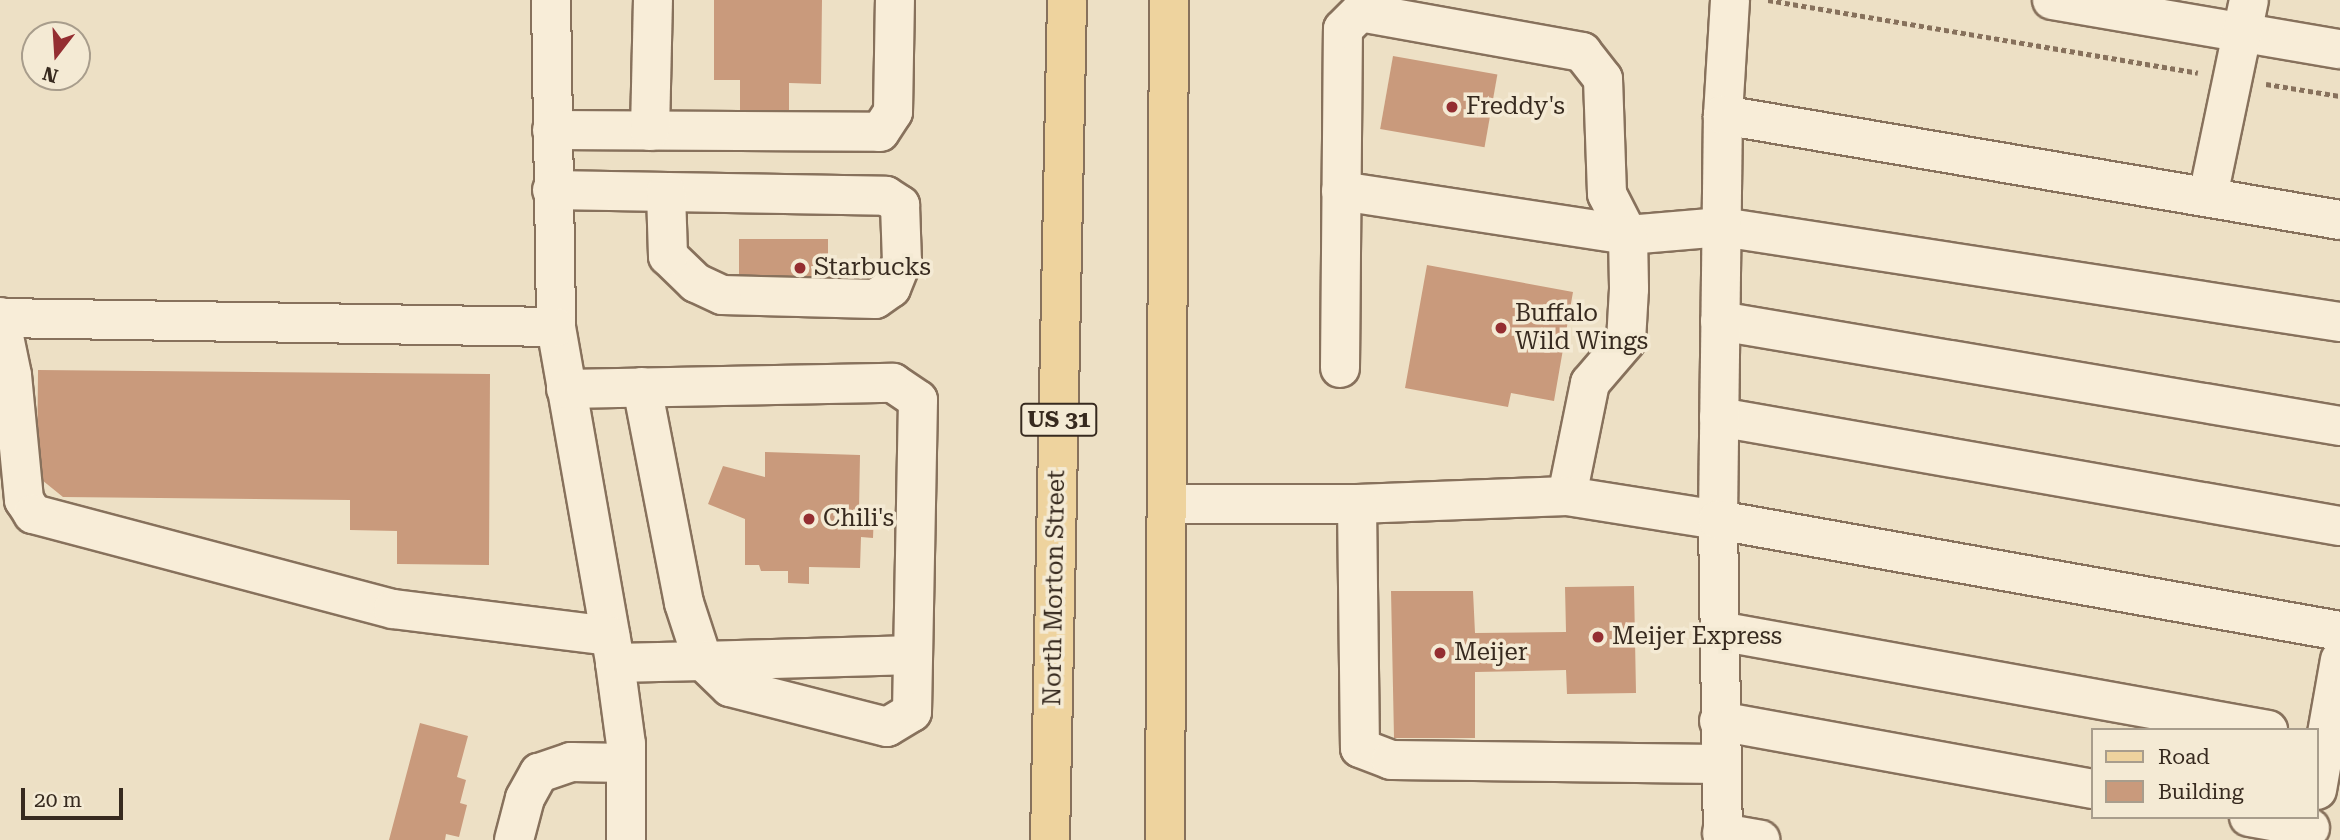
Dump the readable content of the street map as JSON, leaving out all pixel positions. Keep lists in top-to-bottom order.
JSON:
{
  "streets": {
    "main road": ["US 31", "North Morton Street"]
  },
  "places": [
    "Freddy's",
    "Starbucks",
    "Buffalo Wild Wings",
    "Chili's",
    "Meijer Express",
    "Meijer"
  ],
  "legend": ["Road", "Building"],
  "scale_bar": "20 m",
  "north": "bottom"
}
